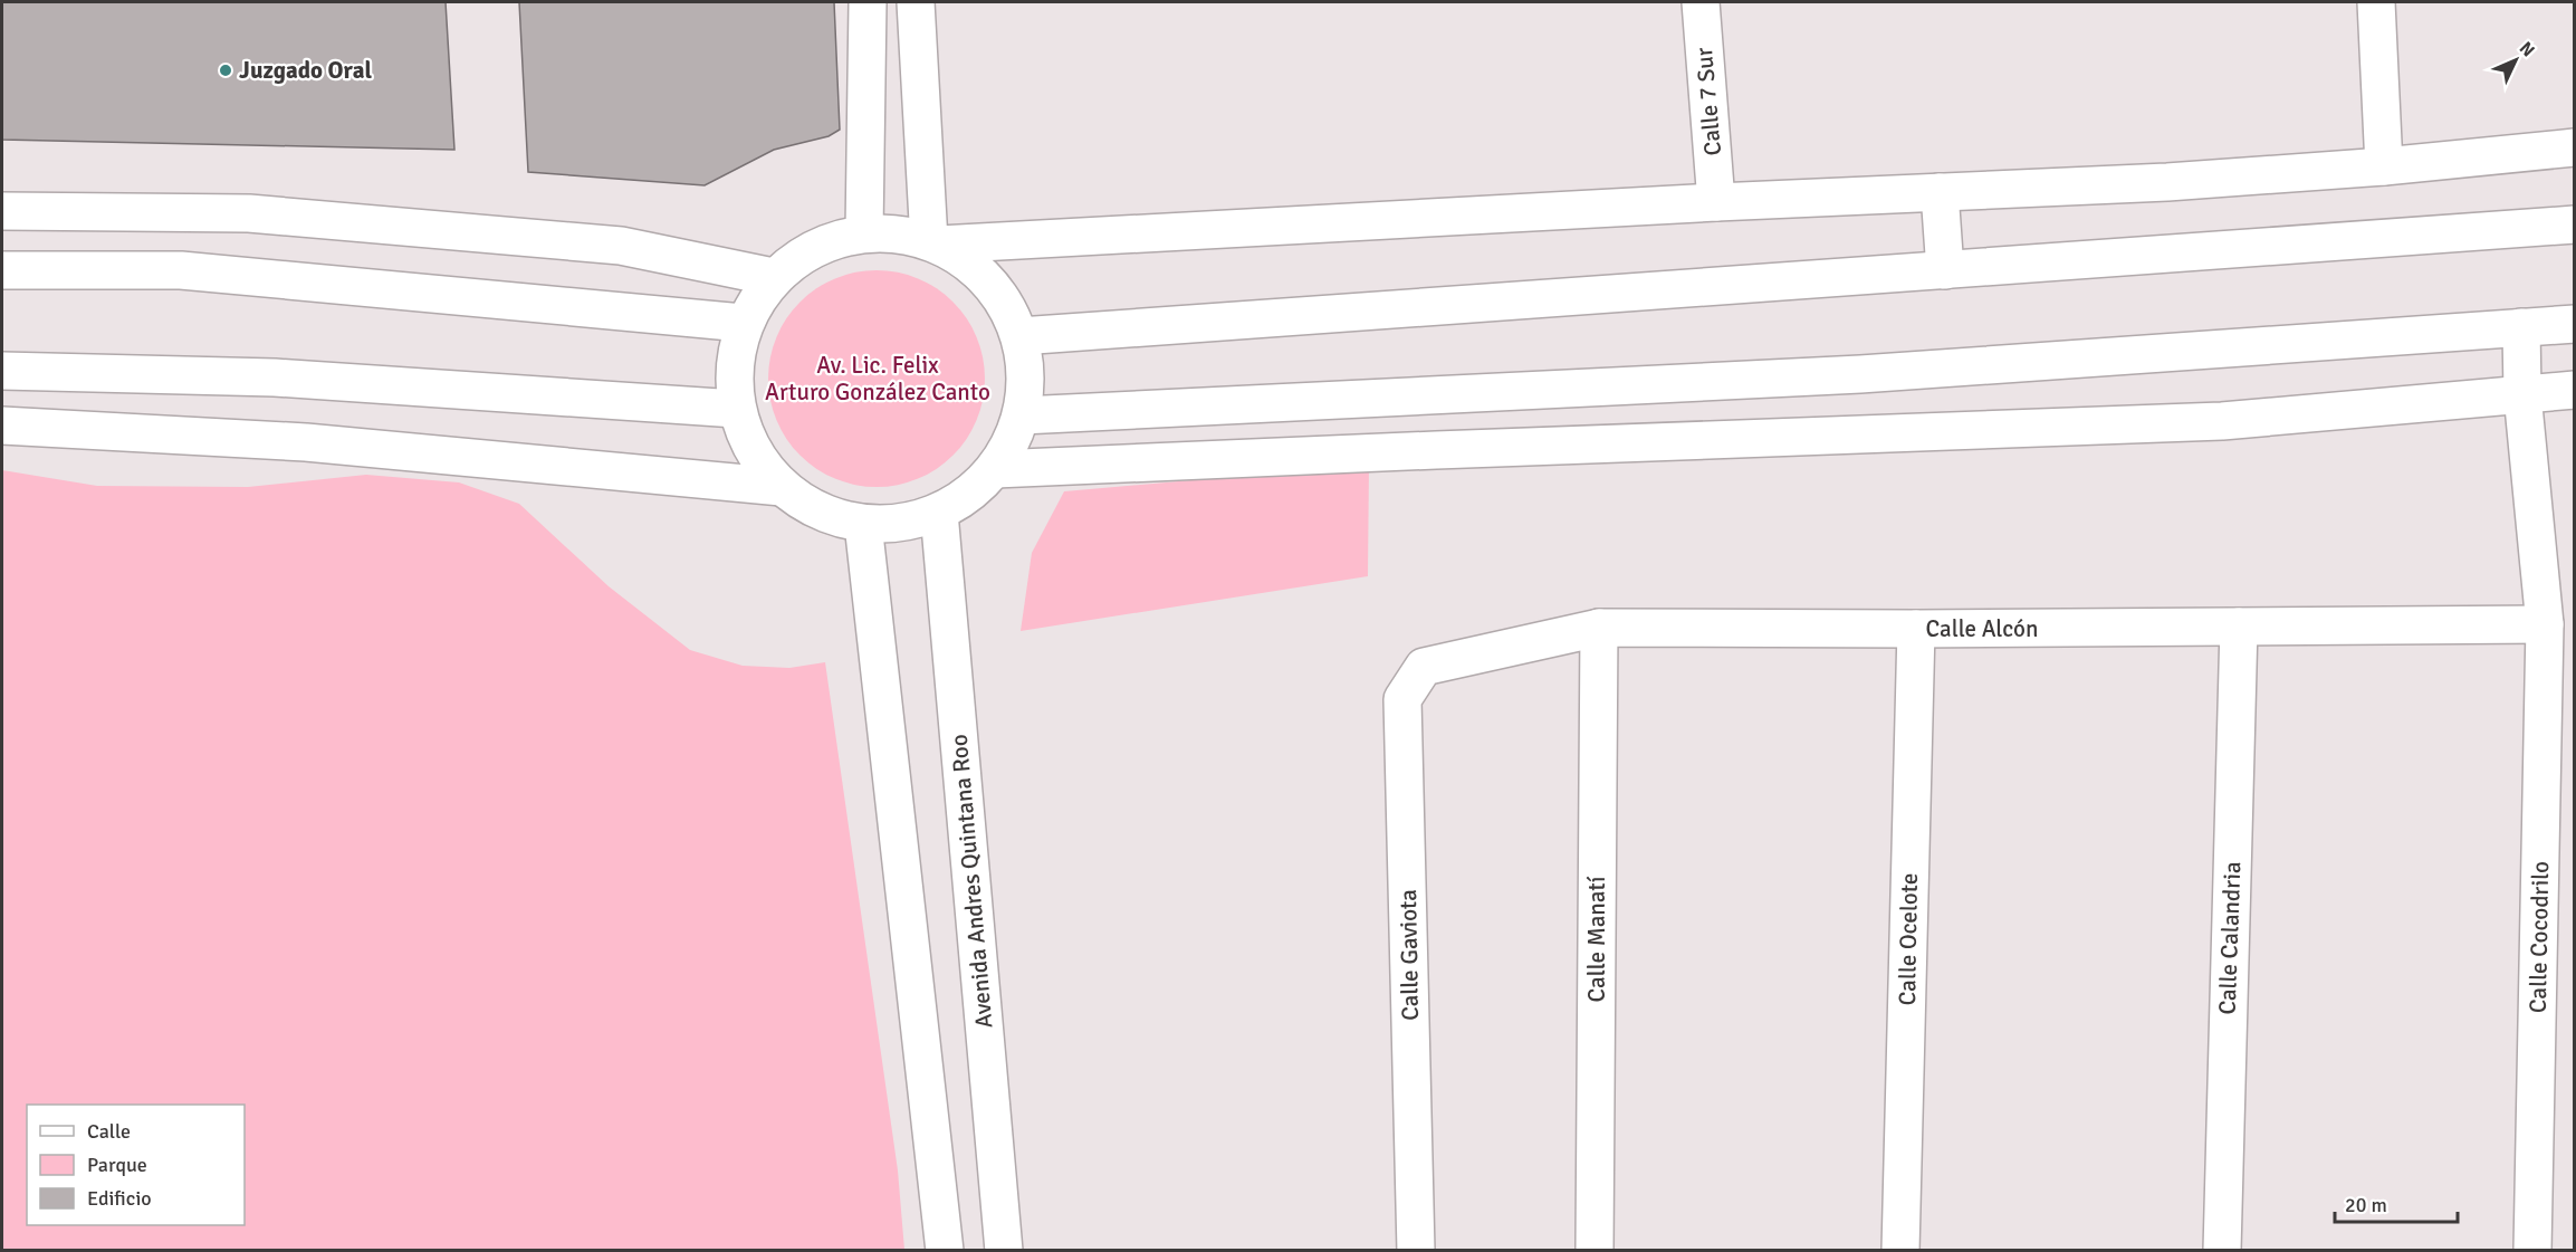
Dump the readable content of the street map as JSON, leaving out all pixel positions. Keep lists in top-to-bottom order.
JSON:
{
  "streets": {
    "street": [
      "Calle 7 Sur",
      "Calle Alcón",
      "Avenida Andres Quintana Roo",
      "Calle Cocodrilo",
      "Calle Calandria",
      "Calle Manatí",
      "Calle Ocelote",
      "Calle Gaviota"
    ]
  },
  "crossings": [
    ["Calle Alcón", "Calle Cocodrilo"],
    ["Calle Alcón", "Calle Calandria"],
    ["Calle Alcón", "Calle Manatí"],
    ["Calle Alcón", "Calle Ocelote"],
    ["Calle Alcón", "Calle Gaviota"]
  ],
  "parks": ["Av. Lic. Felix Arturo González Canto"],
  "places": ["Juzgado Oral"],
  "legend": ["Calle", "Parque", "Edificio"],
  "scale_bar": "20 m",
  "north": "top right"
}
